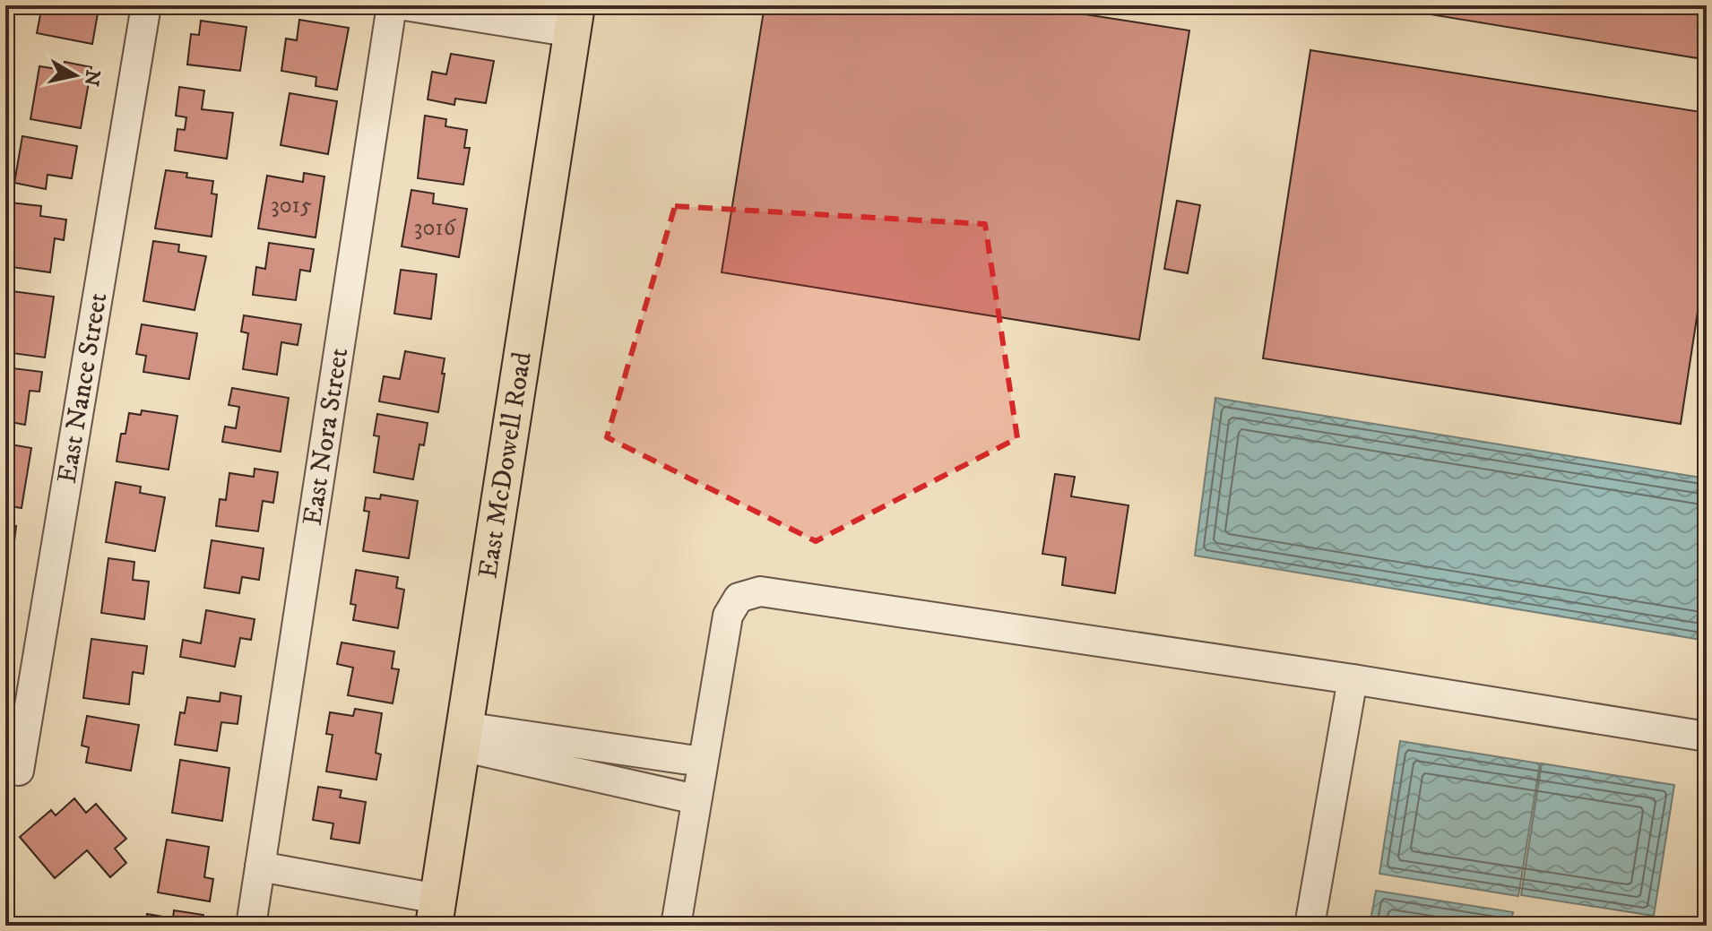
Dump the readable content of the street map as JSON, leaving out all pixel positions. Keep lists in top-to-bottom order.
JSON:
{
  "streets": {
    "main road": ["East McDowell Road"],
    "street": ["East Nance Street", "East Nora Street"]
  },
  "house_numbers": ["3015", "3016"],
  "north": "right"
}
